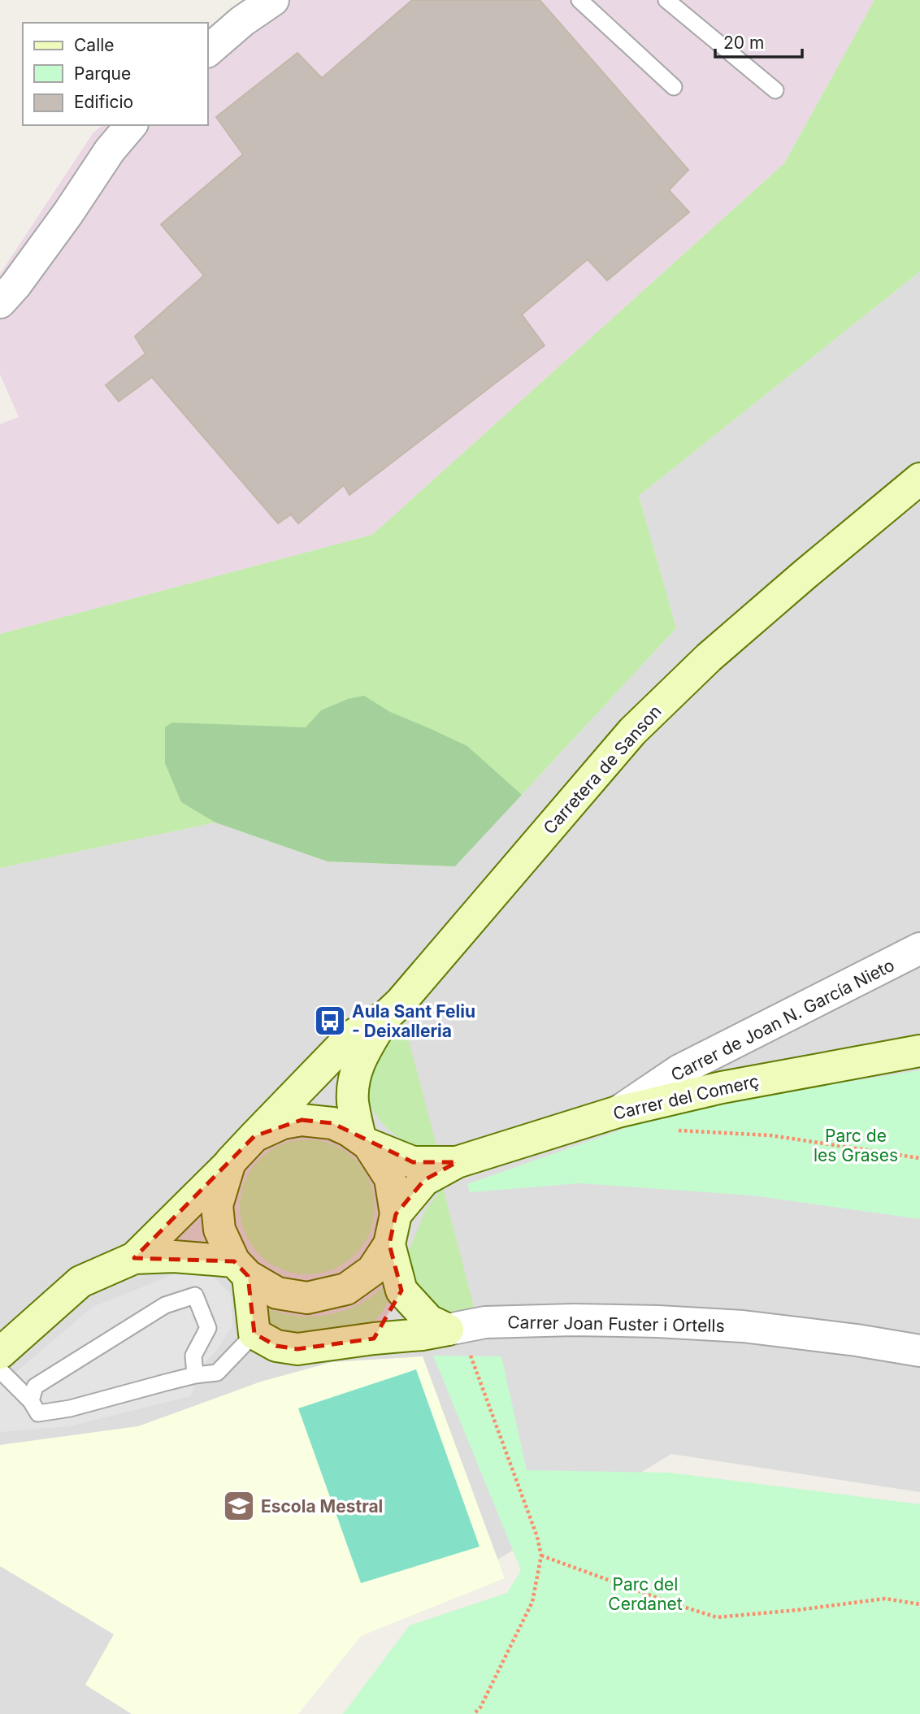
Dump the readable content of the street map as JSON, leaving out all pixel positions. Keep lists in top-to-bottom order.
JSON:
{
  "streets": {
    "street": [
      "Carretera de Sanson",
      "Carrer de Joan N. García Nieto",
      "Carrer del Comerç",
      "Carrer Joan Fuster i Ortells"
    ]
  },
  "crossings": [
    ["Carrer de Joan N. García Nieto", "Carrer del Comerç"]
  ],
  "parks": ["Parc de les Grases", "Parc del Cerdanet"],
  "places": {
    "bus stop": ["Aula Sant Feliu - Deixalleria"],
    "school or university": ["Escola Mestral"]
  },
  "legend": ["Calle", "Parque", "Edificio"],
  "scale_bar": "20 m"
}
